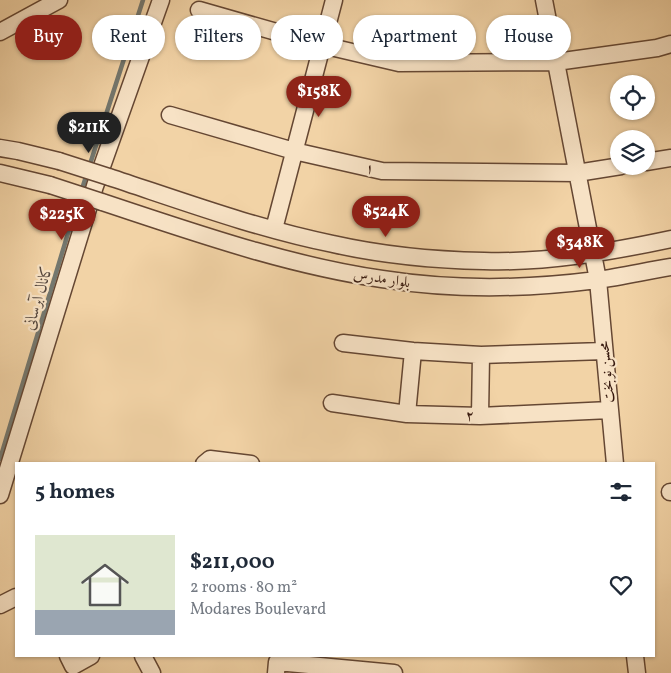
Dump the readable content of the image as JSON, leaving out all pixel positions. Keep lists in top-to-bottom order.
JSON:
{
  "streets": {
    "street": [
      "۱",
      "بلوار مدرس",
      "محسن نوبخت",
      "۲"
    ]
  },
  "crossings": [
    ["بلوار مدرس", "محسن نوبخت"],
    ["محسن نوبخت", "۲"]
  ],
  "water": ["کانال آبرسانی"],
  "page": {
    "chip": [
      "Buy",
      "Rent",
      "Filters",
      "New",
      "Apartment",
      "House"
    ],
    "price": [
      "$158K",
      "$211K",
      "$524K",
      "$225K",
      "$348K"
    ],
    "heading": "5 homes",
    "list": [
      {
        "name": "$211,000",
        "note": "2 rooms · 80 m² · Modares Boulevard"
      }
    ]
  }
}
